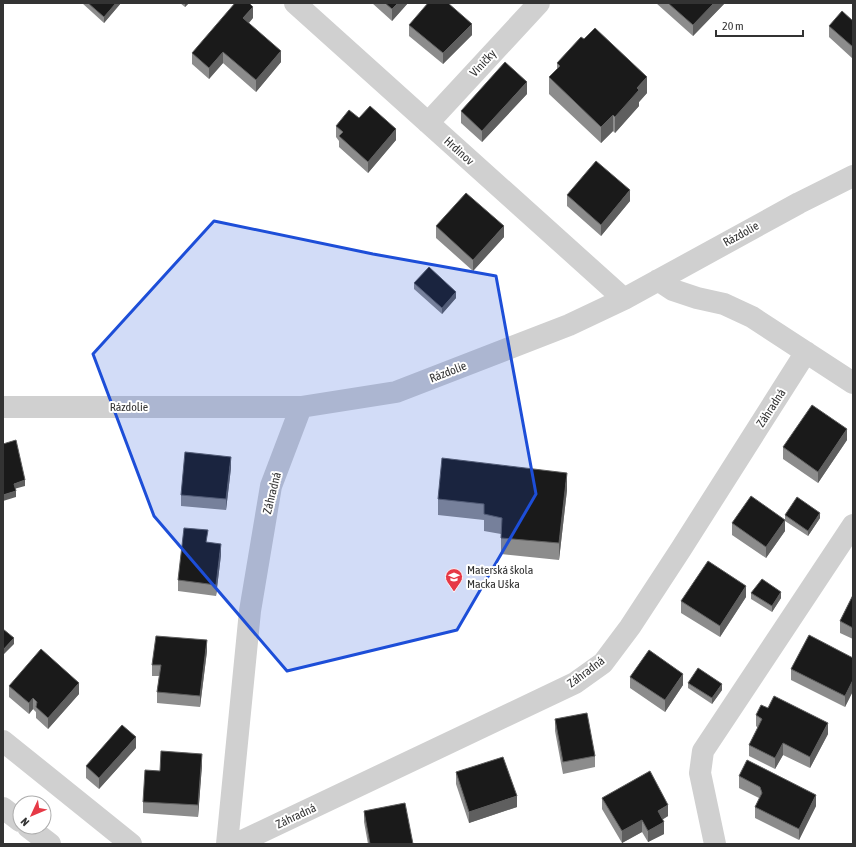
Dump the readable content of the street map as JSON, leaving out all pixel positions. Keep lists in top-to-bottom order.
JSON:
{
  "streets": {
    "street": [
      "Viničky",
      "Hrdinov",
      "Rázdolie",
      "Záhradná"
    ]
  },
  "crossings": [
    ["Viničky", "Hrdinov"],
    ["Hrdinov", "Rázdolie"],
    ["Rázdolie", "Záhradná"]
  ],
  "places": {
    "school or university": ["Materská škola Macka Uška"]
  },
  "scale_bar": "20 m",
  "north": "bottom left"
}
